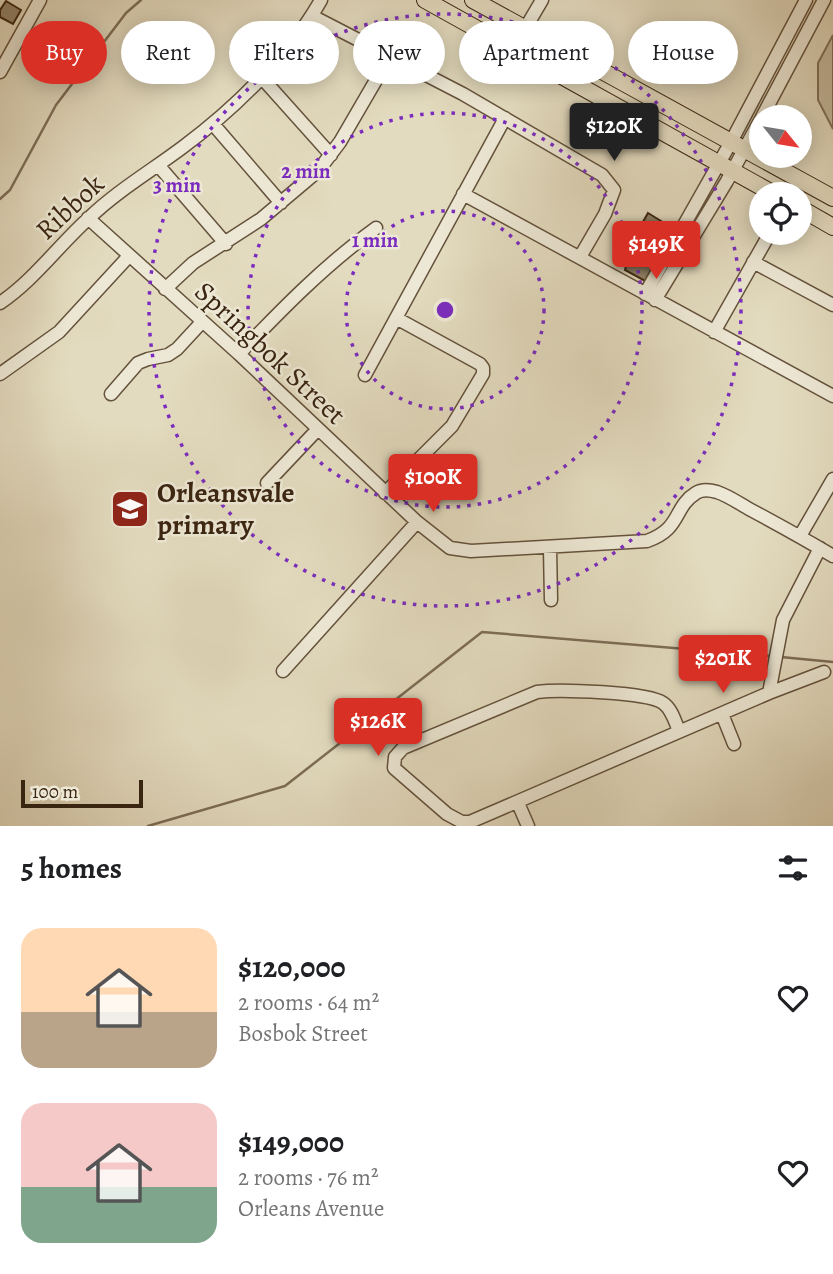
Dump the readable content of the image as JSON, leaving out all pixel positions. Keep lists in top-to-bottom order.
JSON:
{
  "streets": {
    "street": ["Ribbok", "Springbok Street"]
  },
  "crossings": [
    ["Ribbok", "Springbok Street"]
  ],
  "places": {
    "school or university": ["Orleansvale primary"]
  },
  "scale_bar": "100 m",
  "north": "bottom right",
  "page": {
    "chip": [
      "Buy",
      "Rent",
      "Filters",
      "New",
      "Apartment",
      "House"
    ],
    "price": [
      "$120K",
      "$149K",
      "$100K",
      "$201K",
      "$126K"
    ],
    "scale": "100 m",
    "heading": "5 homes",
    "list": [
      {
        "name": "$120,000",
        "note": "2 rooms · 64 m² · Bosbok Street"
      },
      {
        "name": "$149,000",
        "note": "2 rooms · 76 m² · Orleans Avenue"
      }
    ]
  },
  "rings": ["2 min", "3 min", "1 min"]
}
